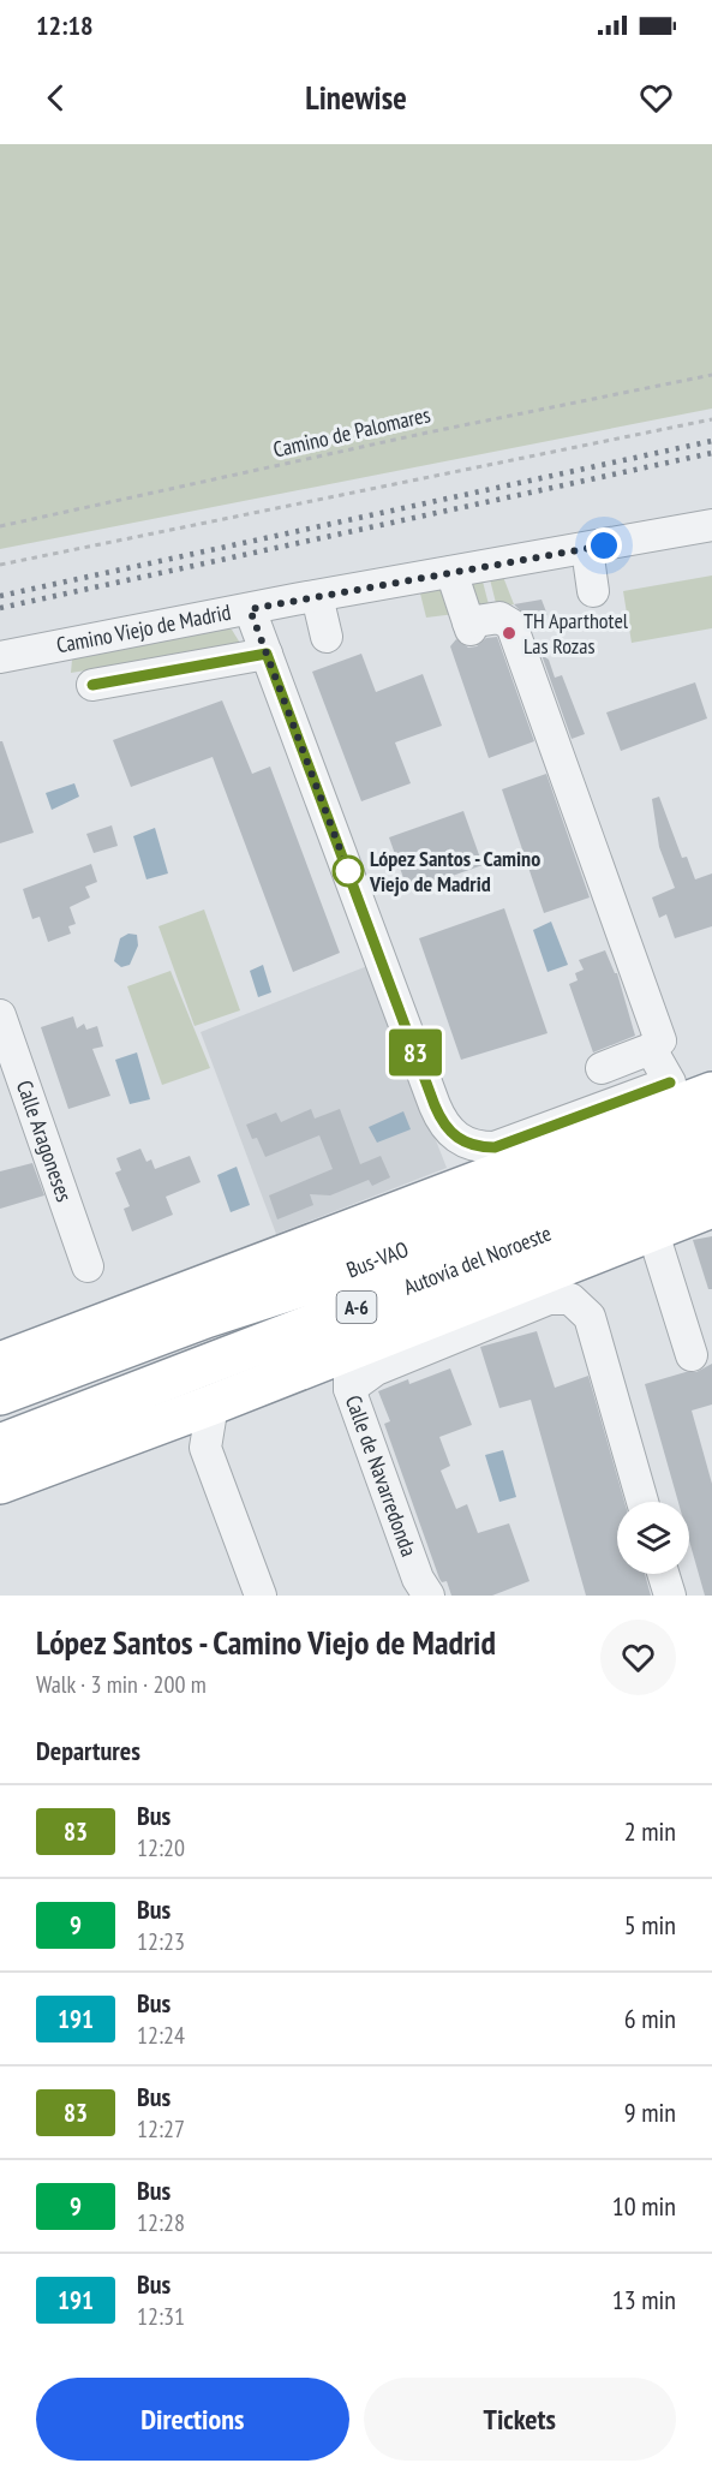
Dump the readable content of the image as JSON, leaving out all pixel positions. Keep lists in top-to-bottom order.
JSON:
{
  "streets": {
    "highway": ["Bus-VAO", "Autovía del Noroeste", "A-6"],
    "street": ["Camino Viejo de Madrid", "Calle Aragoneses", "Calle de Navarredonda"],
    "path": ["Camino de Palomares"]
  },
  "places": ["TH Aparthotel Las Rozas", "López Santos - Camino Viejo de Madrid"],
  "lines": ["bus line 83"],
  "page": {
    "status": "12:18",
    "header": "Linewise",
    "on_map": "83",
    "heading": [
      ["López Santos - Camino Viejo de Madrid", "Walk · 3 min · 200 m"],
      "Departures"
    ],
    "list": [
      {
        "mark": "83",
        "name": "Bus",
        "note": "12:20",
        "value": "2 min"
      },
      {
        "mark": "9",
        "name": "Bus",
        "note": "12:23",
        "value": "5 min"
      },
      {
        "mark": "191",
        "name": "Bus",
        "note": "12:24",
        "value": "6 min"
      },
      {
        "mark": "83",
        "name": "Bus",
        "note": "12:27",
        "value": "9 min"
      },
      {
        "mark": "9",
        "name": "Bus",
        "note": "12:28",
        "value": "10 min"
      },
      {
        "mark": "191",
        "name": "Bus",
        "note": "12:31",
        "value": "13 min"
      }
    ],
    "buttons": ["Directions", "Tickets"]
  }
}
